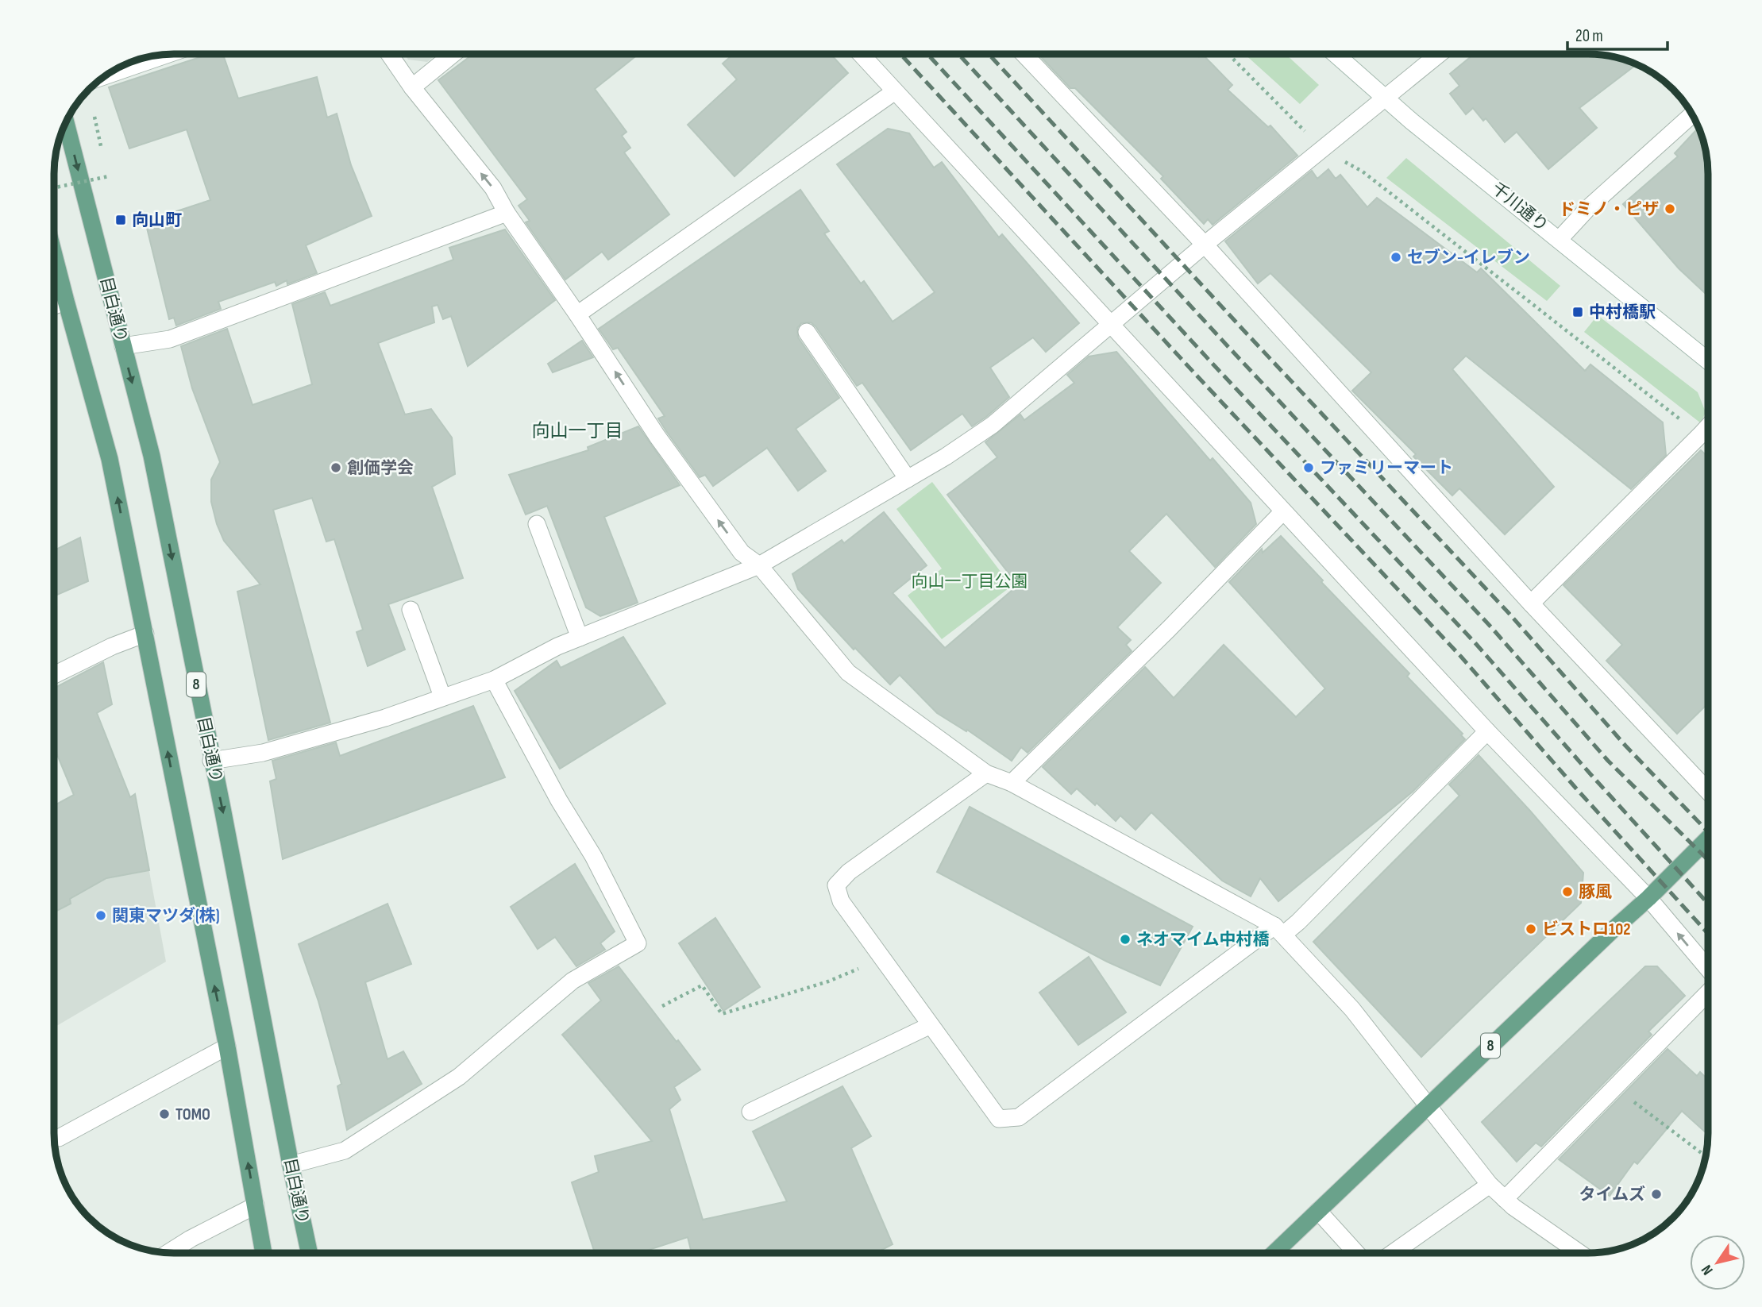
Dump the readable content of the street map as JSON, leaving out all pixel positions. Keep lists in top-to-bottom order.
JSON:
{
  "streets": {
    "main road": ["目白通り", "8"],
    "street": ["千川通り"]
  },
  "districts": ["向山一丁目"],
  "parks": ["向山一丁目公園"],
  "places": {
    "other": [
      "ドミノ・ピザ",
      "セブン-イレブン",
      "創価学会",
      "ファミリーマート",
      "豚風",
      "関東マツダ(株)",
      "ビストロ102",
      "ネオマイム中村橋",
      "TOMO",
      "タイムズ"
    ],
    "transit": ["向山町", "中村橋駅"]
  },
  "scale_bar": "20 m",
  "north": "bottom left"
}
